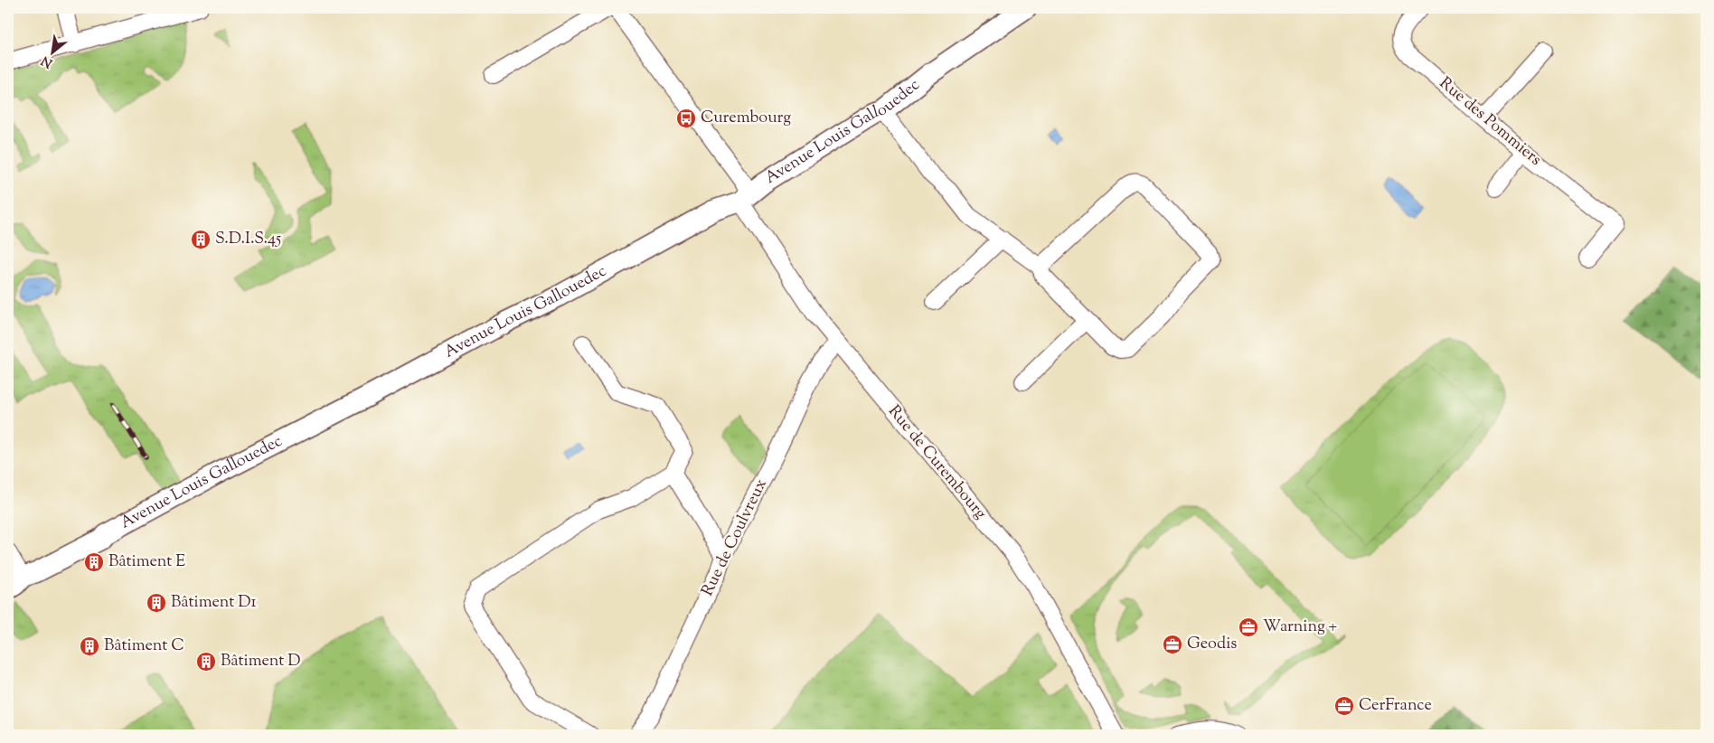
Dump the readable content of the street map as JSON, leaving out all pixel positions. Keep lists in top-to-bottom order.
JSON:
{
  "streets": {
    "main road": ["Avenue Louis Gallouedec"],
    "street": ["Rue des Pommiers", "Rue de Curembourg", "Rue de Coulvreux"]
  },
  "crossings": [
    ["Avenue Louis Gallouedec", "Rue de Curembourg"],
    ["Rue de Curembourg", "Rue de Coulvreux"]
  ],
  "places": {
    "bus stop": ["Curembourg"],
    "building": [
      "S.D.I.S.45",
      "Bâtiment E",
      "Bâtiment D1",
      "Bâtiment C",
      "Bâtiment D"
    ],
    "office": ["Warning +", "Geodis", "CerFrance"]
  },
  "north": "bottom left"
}
